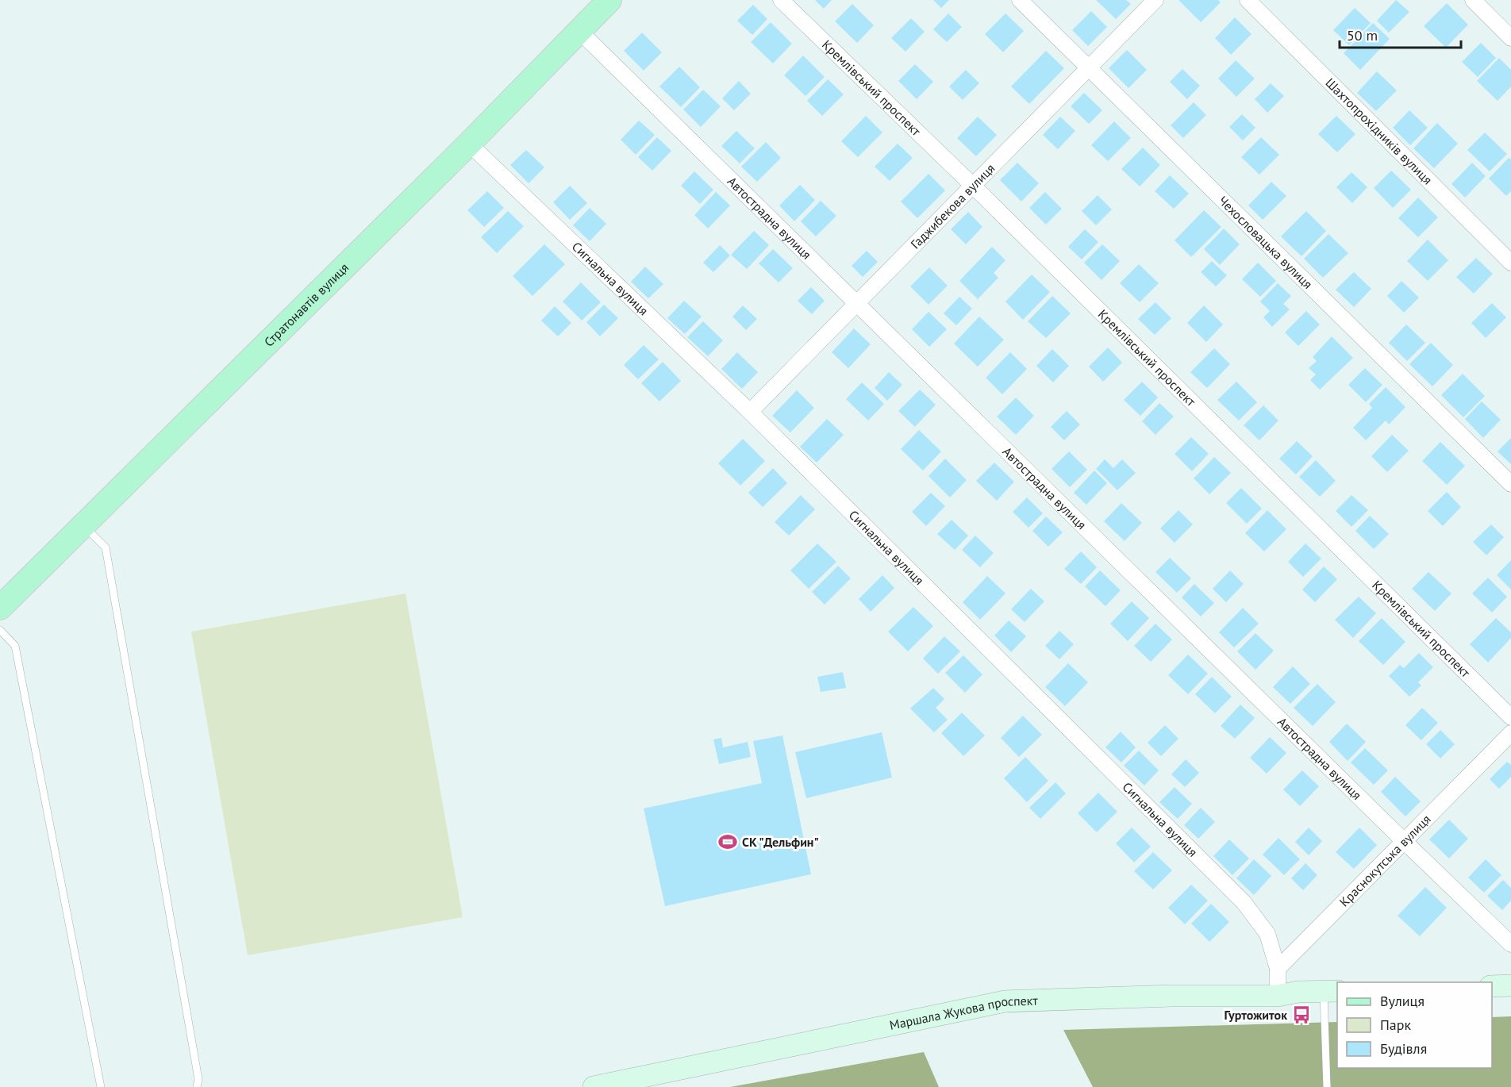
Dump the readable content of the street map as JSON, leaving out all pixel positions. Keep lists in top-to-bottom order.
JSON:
{
  "streets": {
    "main road": ["Стратонавтів вулиця"],
    "street": [
      "Кремлівський проспект",
      "Шахтопрохідників вулиця",
      "Гаджибекова вулиця",
      "Автострадна вулиця",
      "Чехословацька вулиця",
      "Сигнальна вулиця",
      "Краснокутська вулиця",
      "Маршала Жукова проспект"
    ]
  },
  "crossings": [
    ["Кремлівський проспект", "Гаджибекова вулиця"],
    ["Гаджибекова вулиця", "Автострадна вулиця"],
    ["Гаджибекова вулиця", "Чехословацька вулиця"],
    ["Гаджибекова вулиця", "Сигнальна вулиця"],
    ["Автострадна вулиця", "Стратонавтів вулиця"],
    ["Автострадна вулиця", "Краснокутська вулиця"],
    ["Сигнальна вулиця", "Стратонавтів вулиця"],
    ["Сигнальна вулиця", "Краснокутська вулиця"]
  ],
  "places": {
    "sports": ["СК \"Дельфин\""],
    "bus stop": ["Гуртожиток"]
  },
  "legend": ["Вулиця", "Парк", "Будівля"],
  "scale_bar": "50 m"
}
